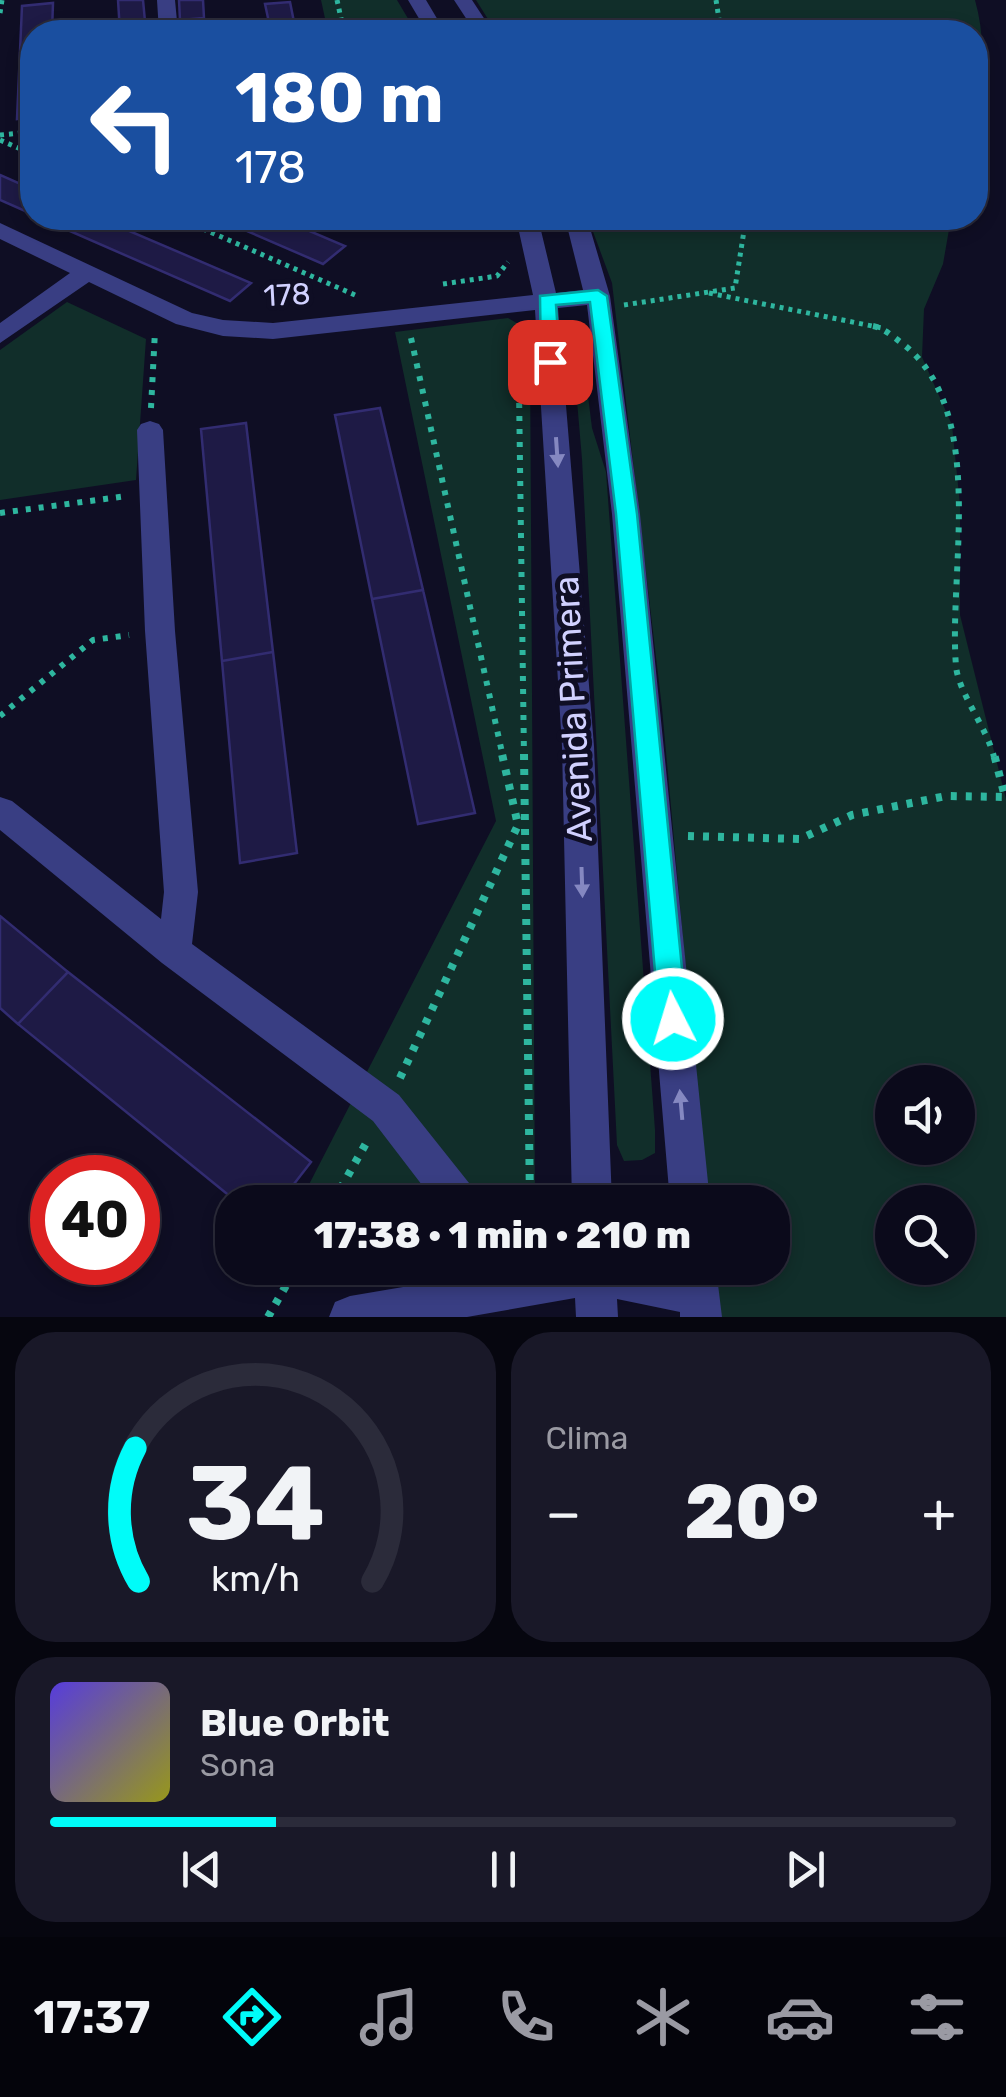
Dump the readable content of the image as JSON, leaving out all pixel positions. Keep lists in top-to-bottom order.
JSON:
{
  "streets": {
    "street": ["178", "Avenida Primera"]
  },
  "crossings": [
    ["178", "Avenida Primera"]
  ],
  "page": {
    "turn": ["180 m", "178"],
    "limit": "40",
    "trip": "17:38 · 1 min · 210 m",
    "tile": "Clima",
    "heat": ["−", "20°", "+"],
    "song": ["Blue Orbit", "Sona"],
    "tabs": "17:37",
    "gauge": ["34", "km/h"]
  }
}
